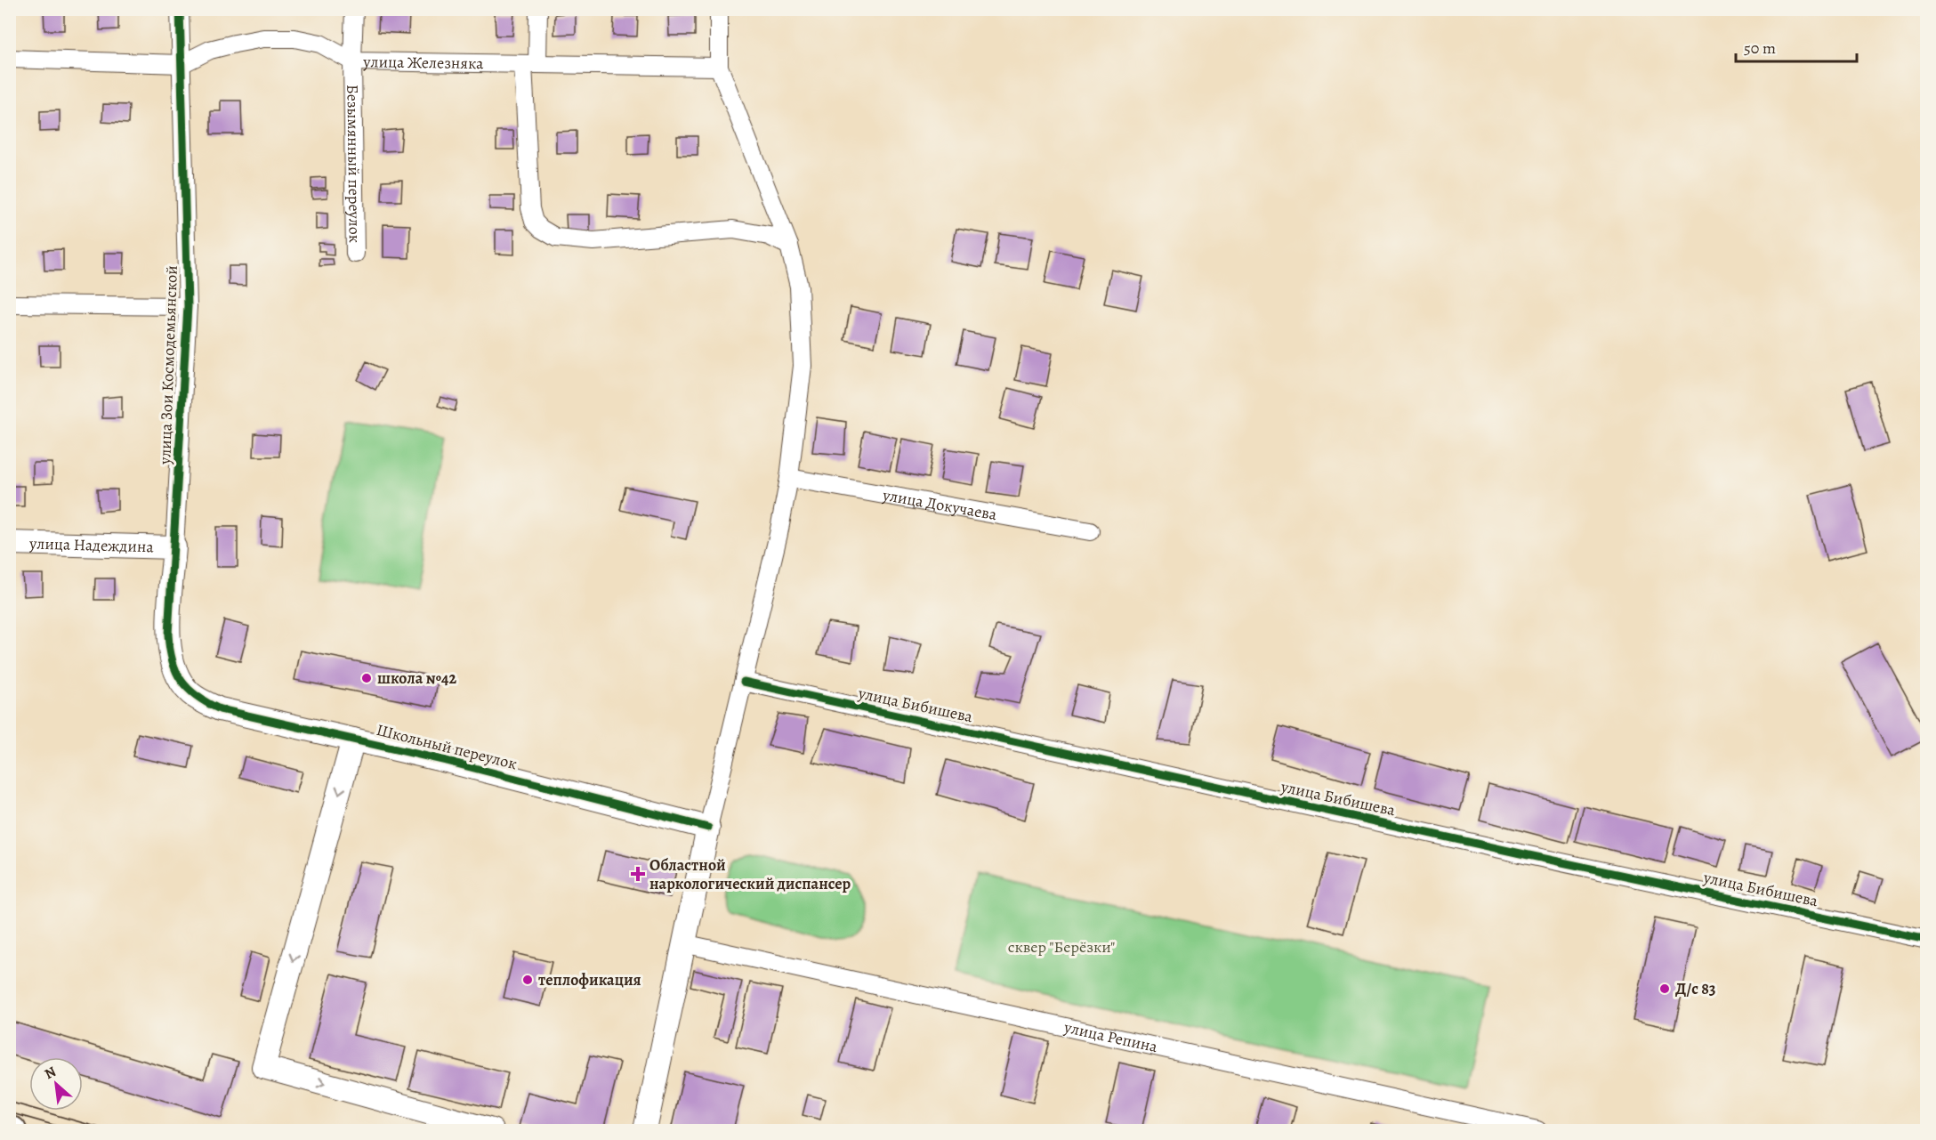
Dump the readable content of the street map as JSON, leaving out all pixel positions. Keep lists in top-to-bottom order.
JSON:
{
  "streets": {
    "street": [
      "улица Железняка",
      "Безымянный переулок",
      "улица Зои Космодемьянской",
      "улица Докучаева",
      "улица Надеждина",
      "улица Бибишева",
      "Школьный переулок",
      "улица Репина"
    ]
  },
  "crossings": [
    ["улица Железняка", "Безымянный переулок"],
    ["улица Железняка", "улица Зои Космодемьянской"],
    ["улица Зои Космодемьянской", "улица Надеждина"],
    ["улица Зои Космодемьянской", "Школьный переулок"]
  ],
  "parks": ["сквер \"Берёзки\""],
  "places": {
    "other": ["школа №42", "теплофикация", "Д/с 83"],
    "health": ["Областной наркологический диспансер"]
  },
  "scale_bar": "50 m",
  "north": "top left"
}
